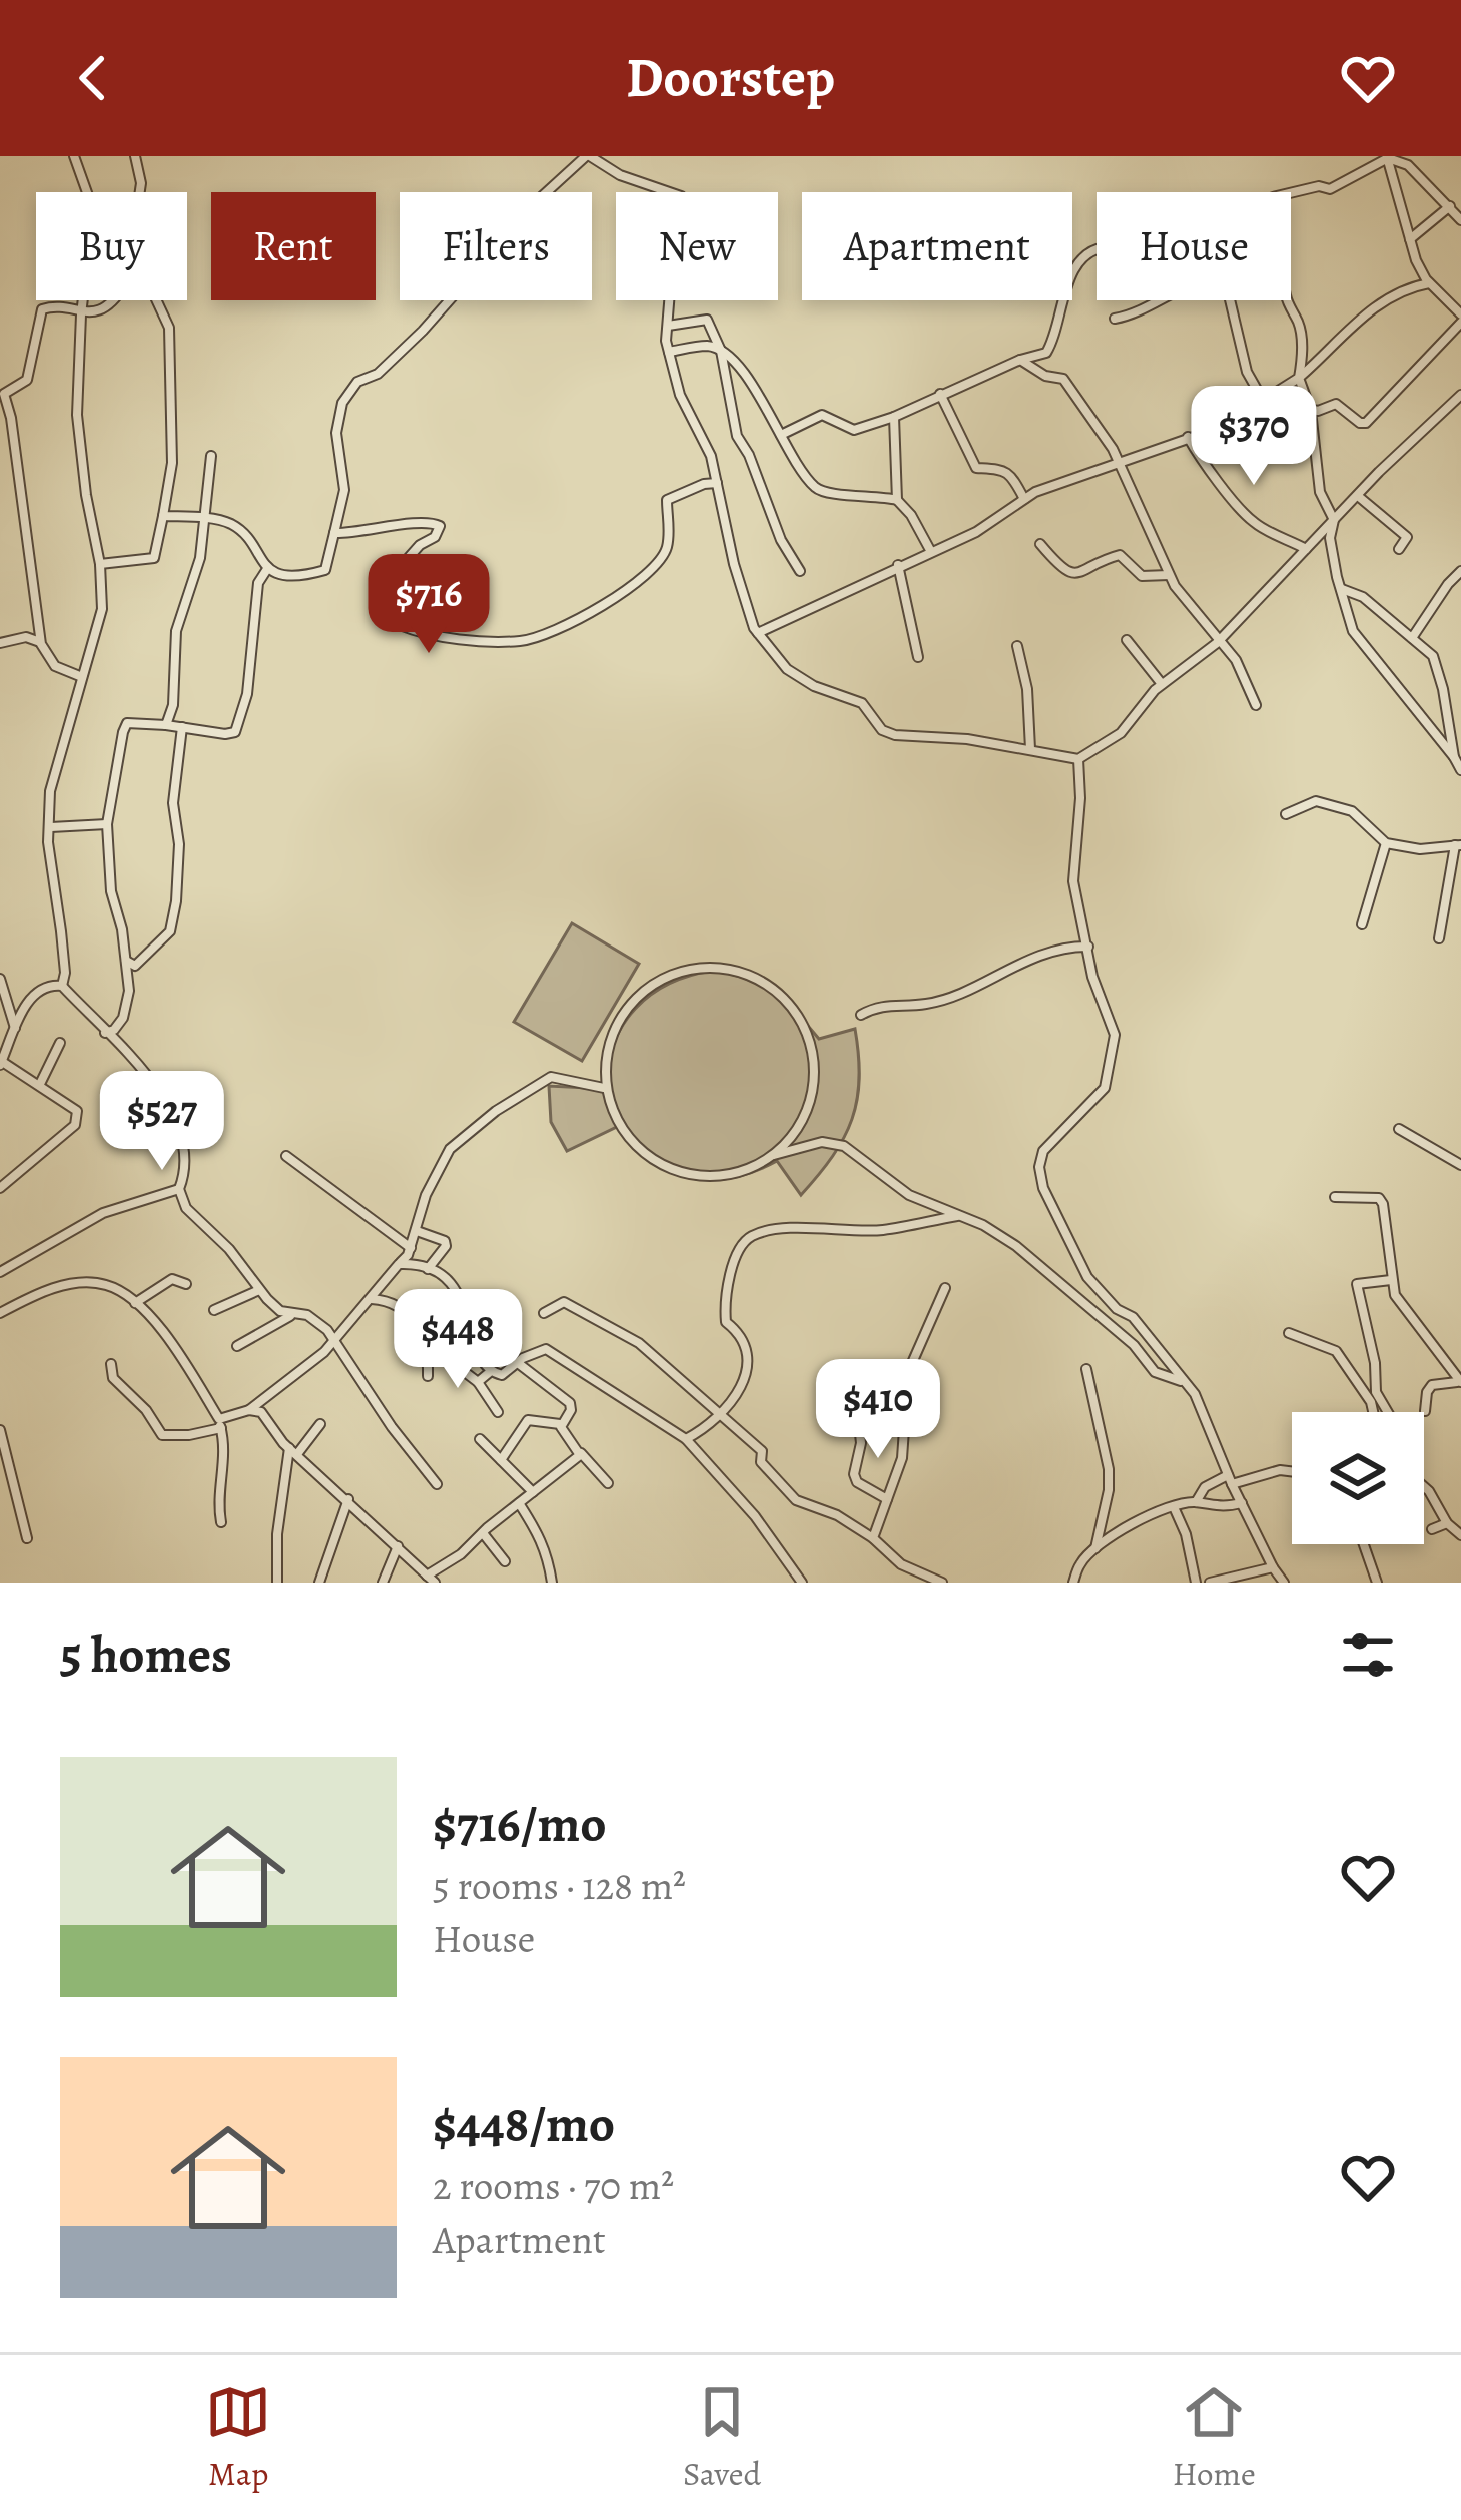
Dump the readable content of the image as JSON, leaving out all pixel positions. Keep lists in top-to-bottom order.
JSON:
{
  "page": {
    "header": "Doorstep",
    "chip": [
      "Buy",
      "Rent",
      "Filters",
      "New",
      "Apartment",
      "House"
    ],
    "price": [
      "$370",
      "$716",
      "$527",
      "$448",
      "$410"
    ],
    "heading": "5 homes",
    "list": [
      {
        "name": "$716/mo",
        "note": "5 rooms · 128 m² · House"
      },
      {
        "name": "$448/mo",
        "note": "2 rooms · 70 m² · Apartment"
      }
    ],
    "tabs": ["Map", "Saved", "Home"]
  }
}
